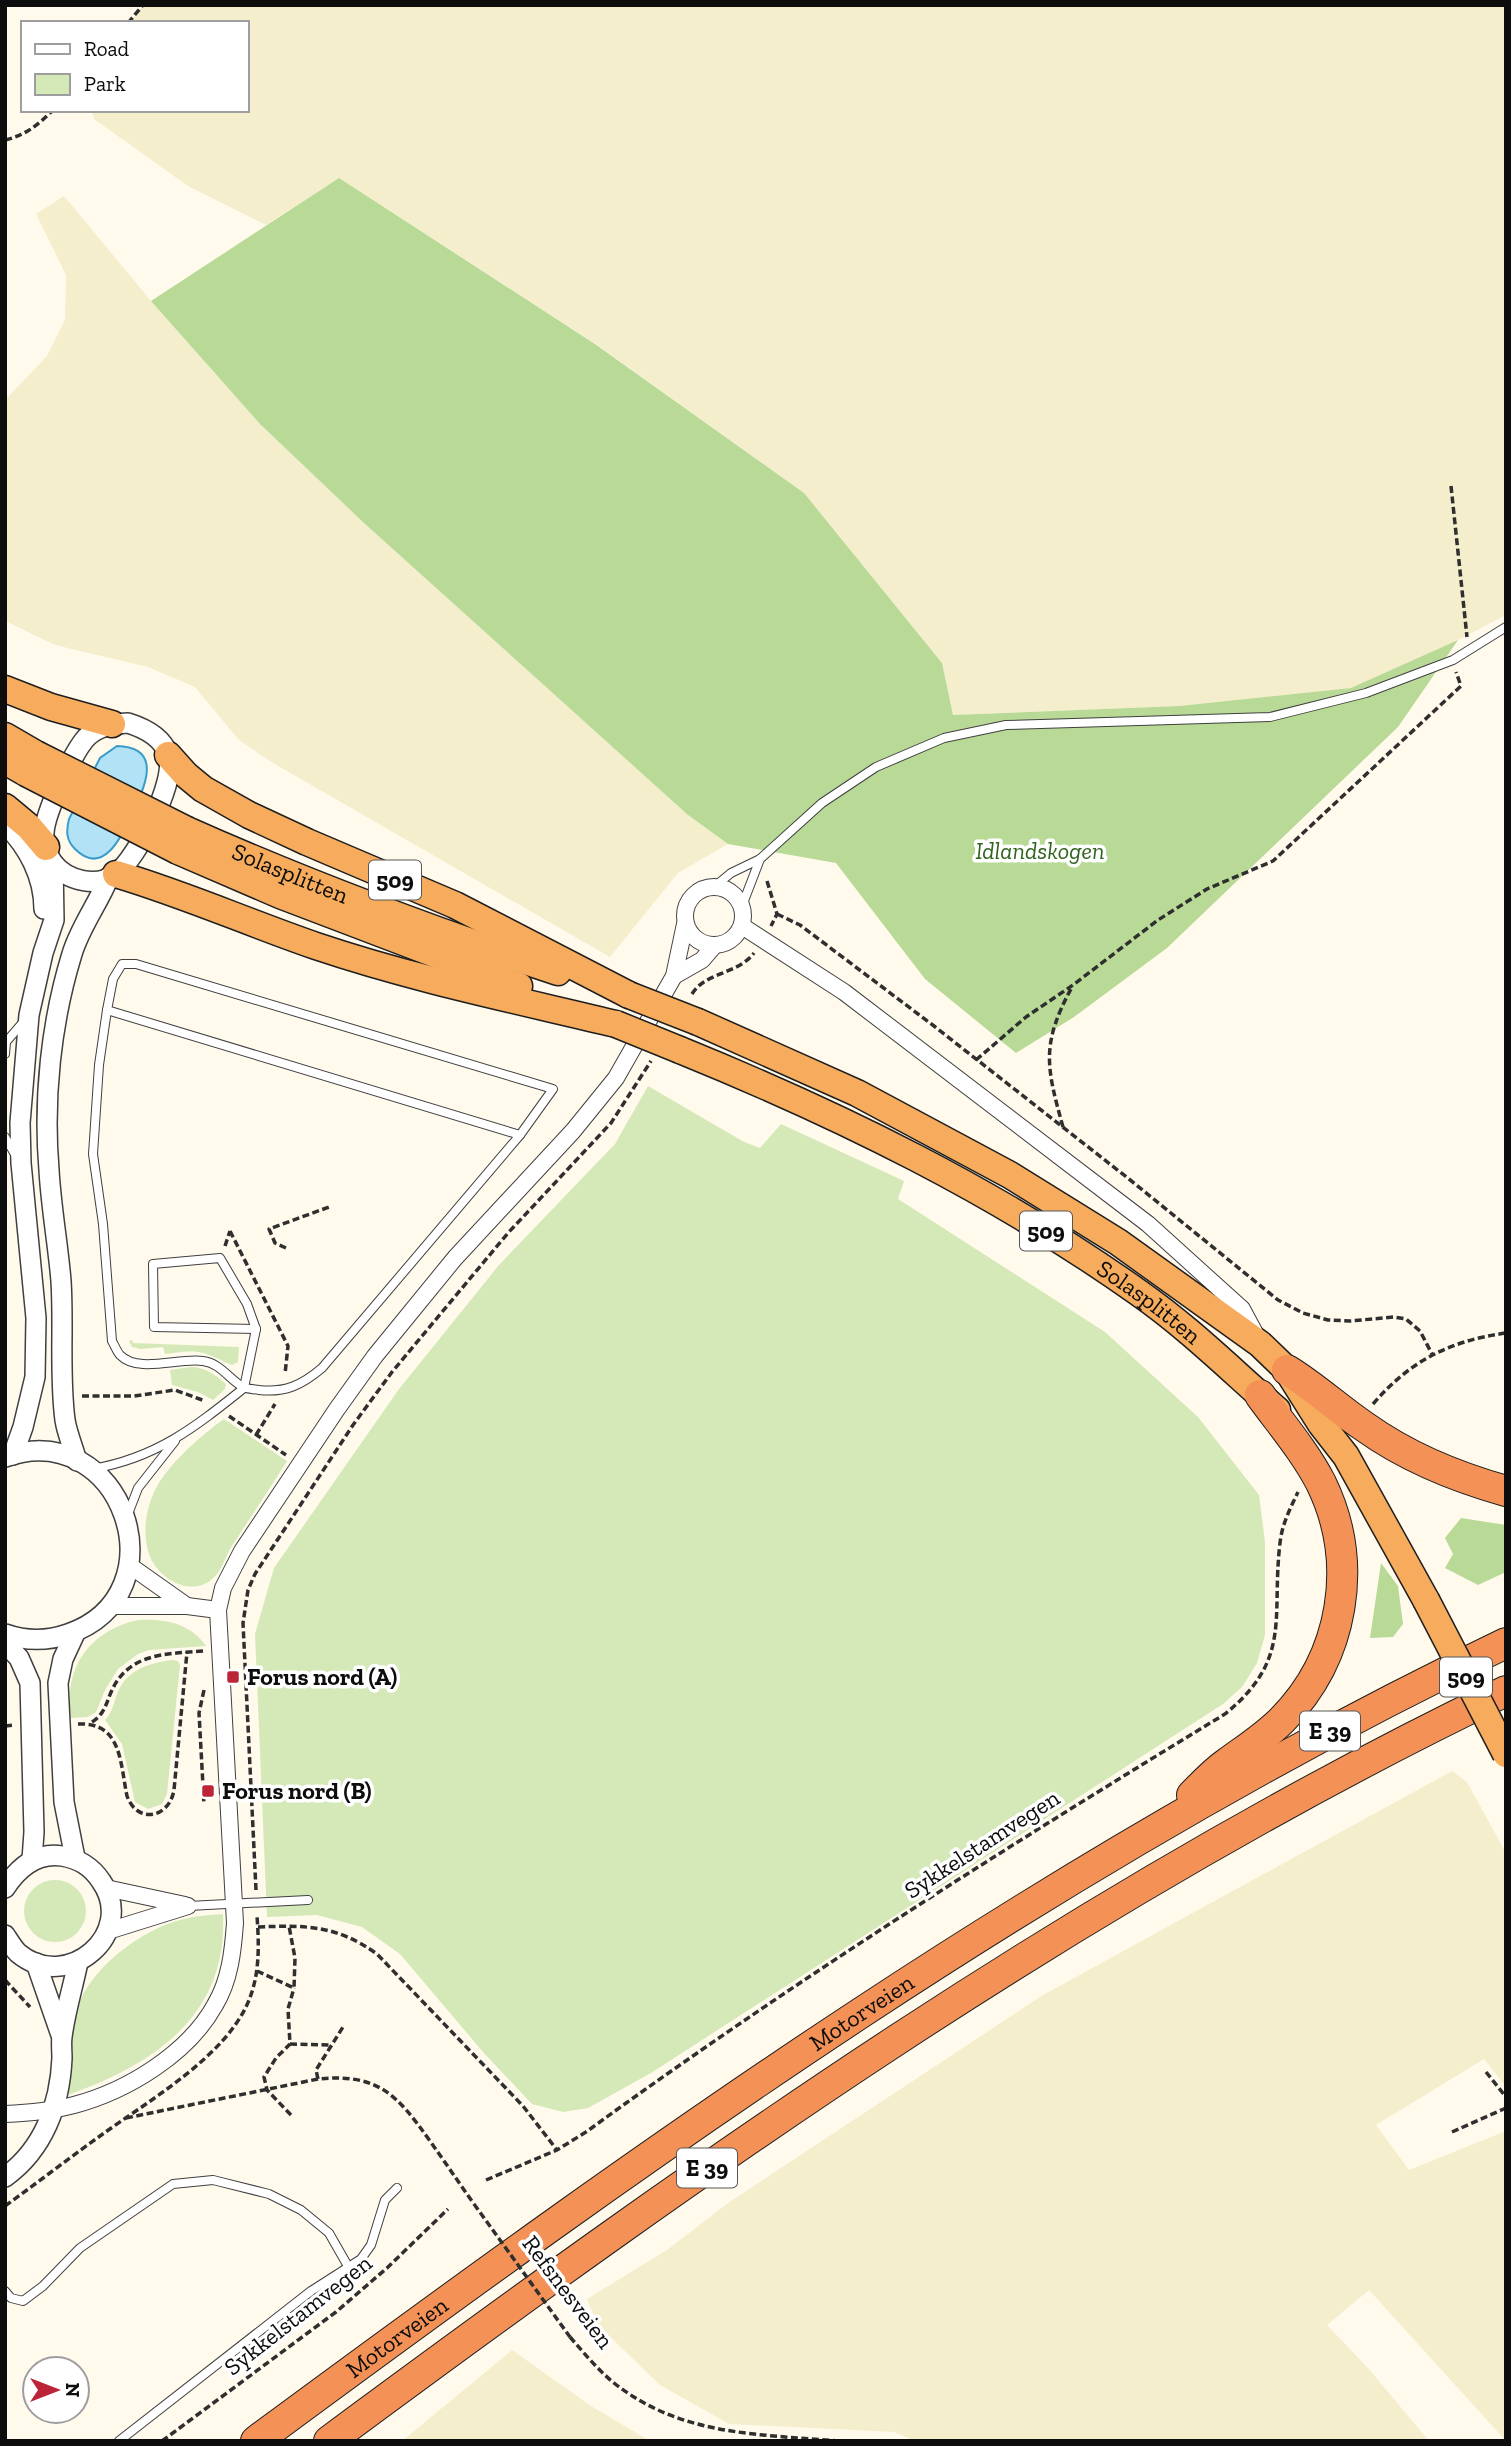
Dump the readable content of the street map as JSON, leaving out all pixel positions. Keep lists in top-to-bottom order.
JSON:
{
  "streets": {
    "highway": [
      "Solasplitten",
      "509",
      "E 39",
      "Motorveien"
    ],
    "path": ["Sykkelstamvegen", "Refsnesveien"]
  },
  "crossings": [
    ["Solasplitten", "509"],
    ["Solasplitten", "E 39"],
    ["E 39", "Motorveien"]
  ],
  "parks": ["Idlandskogen"],
  "places": {
    "transit": ["Forus nord (A)", "Forus nord (B)"]
  },
  "legend": ["Road", "Park"],
  "north": "right"
}
